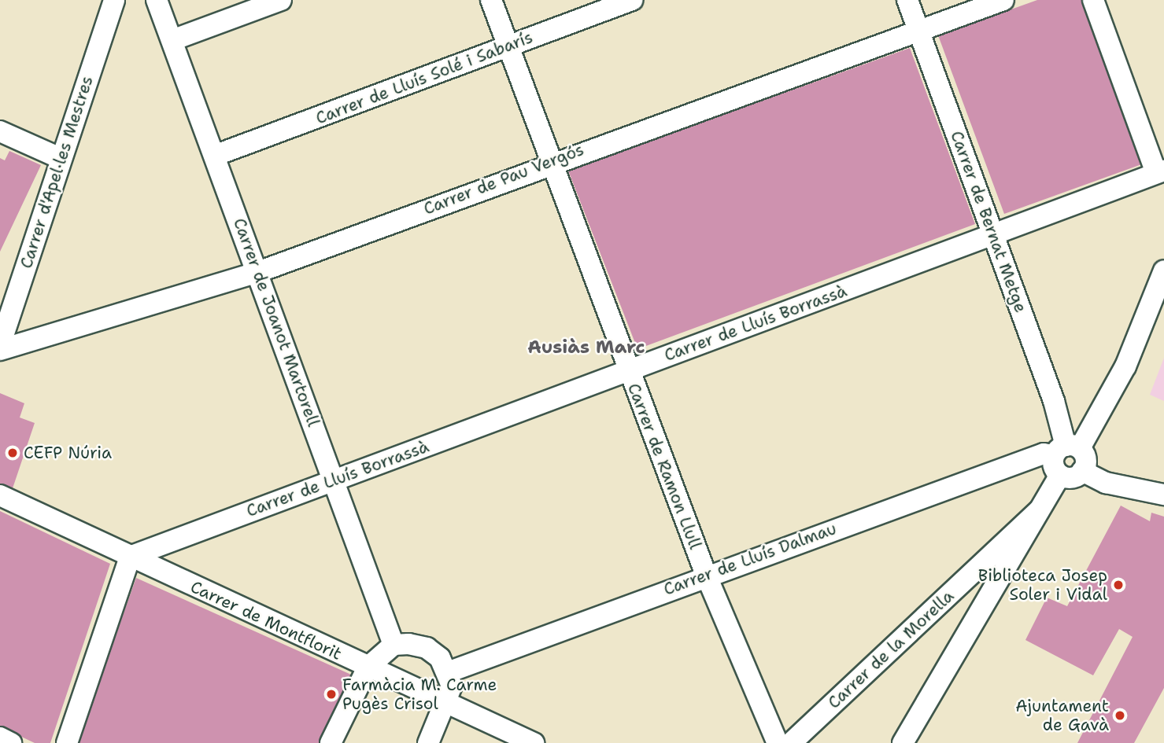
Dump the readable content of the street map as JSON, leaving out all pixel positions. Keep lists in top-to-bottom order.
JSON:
{
  "streets": {
    "street": [
      "Carrer de Lluís Solé i Sabarís",
      "Carrer d'Apel·les Mestres",
      "Carrer de Pau Vergós",
      "Carrer de Bernat Metge",
      "Carrer de Joanot Martorell",
      "Carrer de Lluís Borrassà",
      "Carrer de Ramon Llull",
      "Carrer de Lluís Dalmau",
      "Carrer de Montflorit",
      "Carrer de la Morella"
    ]
  },
  "crossings": [
    ["Carrer de Lluís Solé i Sabarís", "Carrer de Joanot Martorell"],
    ["Carrer de Lluís Solé i Sabarís", "Carrer de Ramon Llull"],
    ["Carrer de Pau Vergós", "Carrer de Bernat Metge"],
    ["Carrer de Pau Vergós", "Carrer de Joanot Martorell"],
    ["Carrer de Pau Vergós", "Carrer de Ramon Llull"],
    ["Carrer de Bernat Metge", "Carrer de Lluís Borrassà"],
    ["Carrer de Bernat Metge", "Carrer de Lluís Dalmau"],
    ["Carrer de Joanot Martorell", "Carrer de Lluís Borrassà"],
    ["Carrer de Lluís Borrassà", "Carrer de Ramon Llull"],
    ["Carrer de Lluís Borrassà", "Carrer de Montflorit"],
    ["Carrer de Ramon Llull", "Carrer de Lluís Dalmau"]
  ],
  "districts": ["Ausiàs Marc"],
  "places": [
    "CEFP Núria",
    "Biblioteca Josep Soler i Vidal",
    "Farmàcia M. Carme Pugès Crisol",
    "Ajuntament de Gavà"
  ]
}
